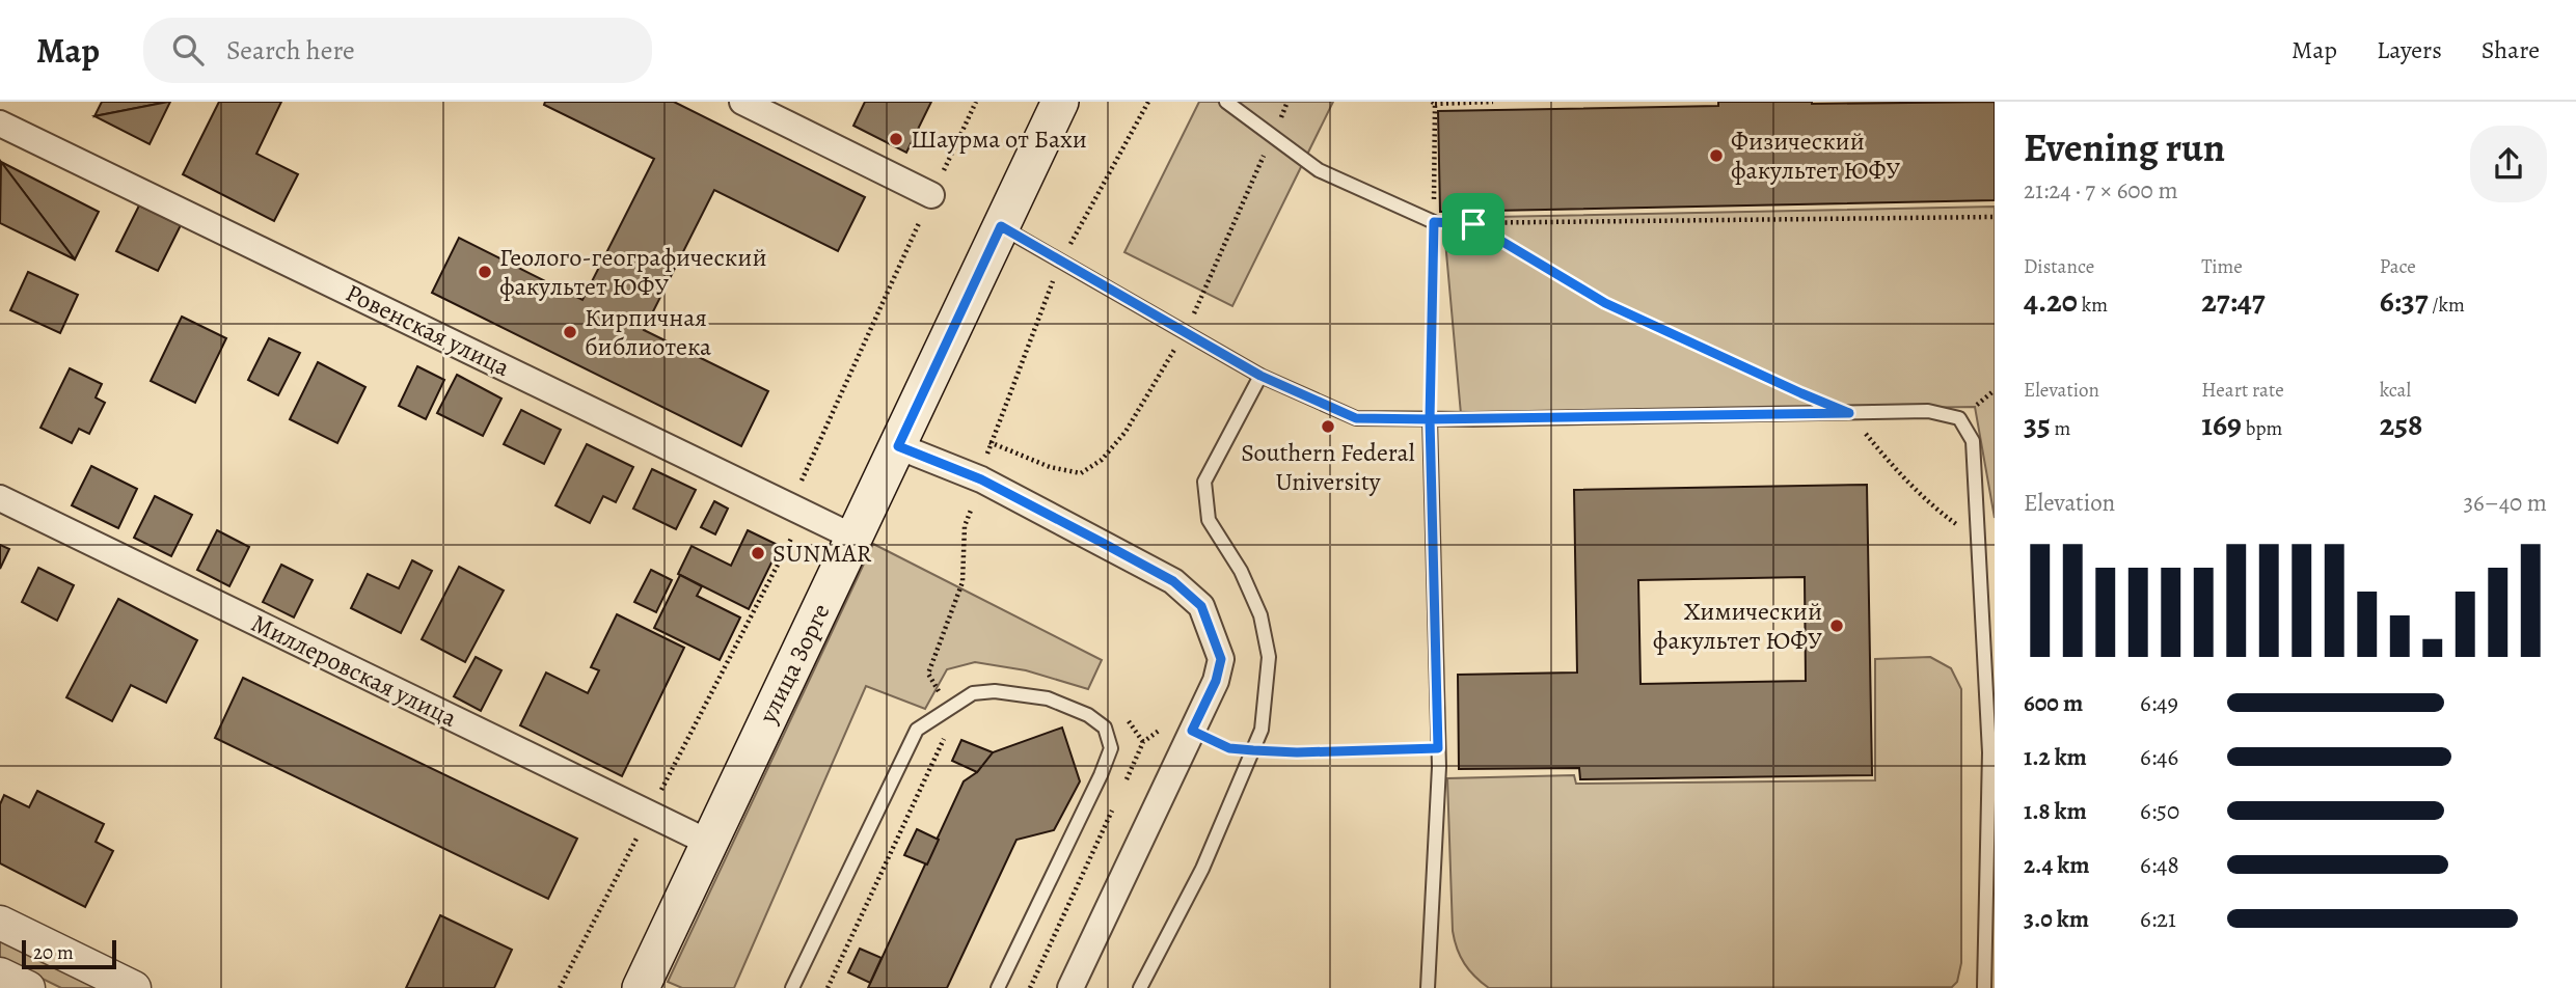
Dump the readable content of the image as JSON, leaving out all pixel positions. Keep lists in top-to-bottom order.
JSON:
{
  "streets": {
    "main road": ["улица Зорге"],
    "street": ["Ровенская улица", "Миллеровская улица"]
  },
  "crossings": [
    ["Ровенская улица", "улица Зорге"],
    ["улица Зорге", "Миллеровская улица"]
  ],
  "places": [
    "Шаурма от Бахи",
    "Физический факультет ЮФУ",
    "Геолого-географический факультет ЮФУ",
    "Кирпичная библиотека",
    "Southern Federal University",
    "SUNMAR",
    "Химический факультет ЮФУ"
  ],
  "scale_bar": "20 m",
  "page": {
    "header": "Map",
    "search": "Search here",
    "nav": ["Map", "Layers", "Share"],
    "heading": ["Evening run", "21:24 · 7 × 600 m"],
    "stats": [
      ["Distance", "4.20 km"],
      ["Time", "27:47"],
      ["Pace", "6:37 /km"],
      ["Elevation", "35 m"],
      ["Heart rate", "169 bpm"],
      ["kcal", "258"]
    ],
    "chart": ["Elevation", "36–40 m"],
    "list": [
      {
        "name": "600 m",
        "note": "6:49"
      },
      {
        "name": "1.2 km",
        "note": "6:46"
      },
      {
        "name": "1.8 km",
        "note": "6:50"
      },
      {
        "name": "2.4 km",
        "note": "6:48"
      },
      {
        "name": "3.0 km",
        "note": "6:21"
      }
    ],
    "scale": "20 m"
  }
}
